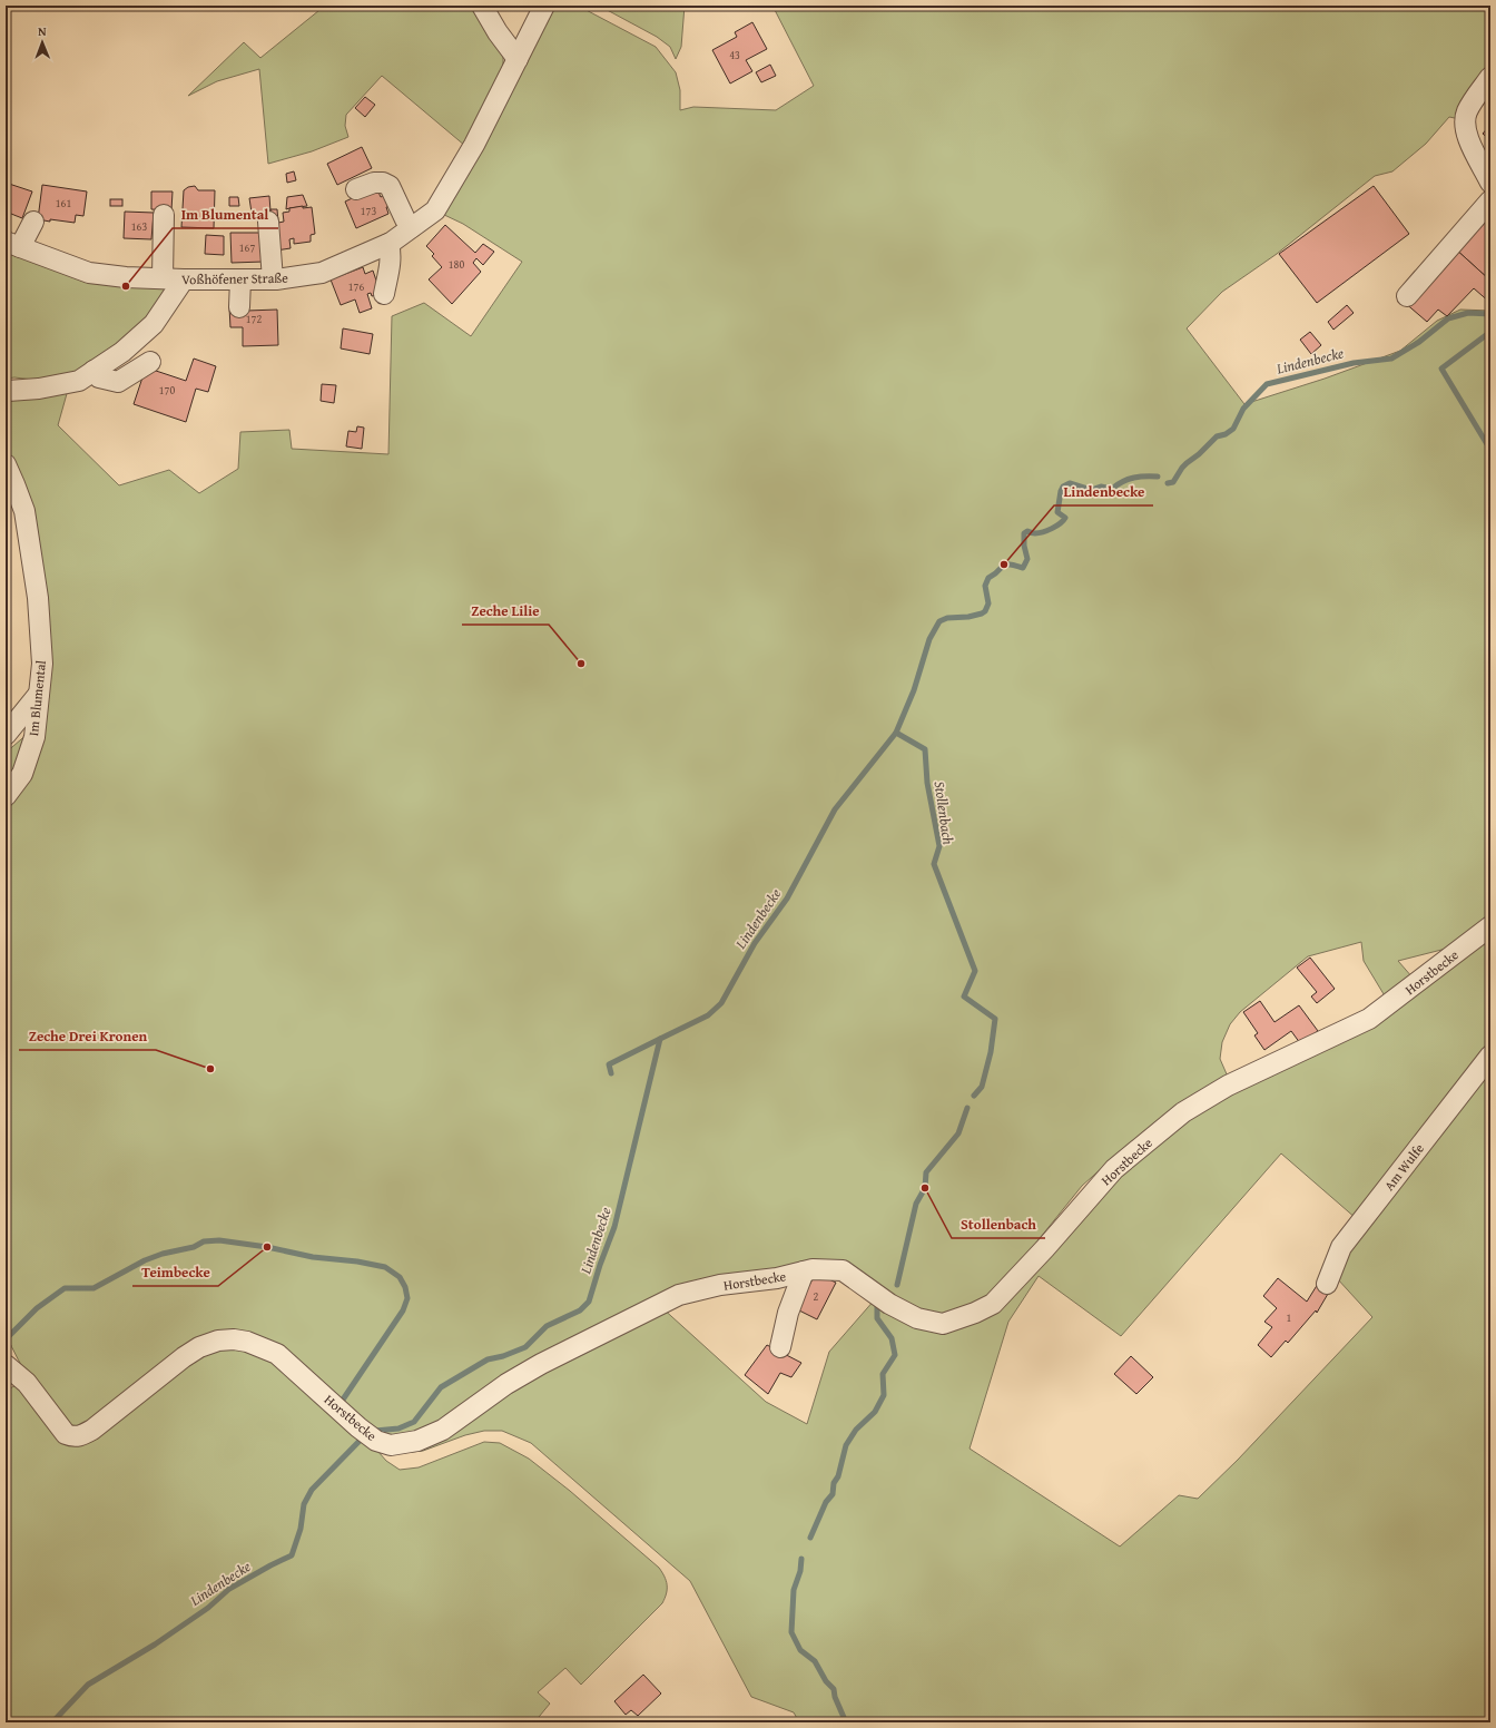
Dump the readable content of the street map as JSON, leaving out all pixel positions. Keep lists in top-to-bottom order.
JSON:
{
  "streets": {
    "street": [
      "Voßhöfener Straße",
      "Im Blumental",
      "Horstbecke",
      "Am Wulfe"
    ]
  },
  "water": ["Lindenbecke", "Stollenbach"],
  "places": [
    "Im Blumental",
    "Lindenbecke",
    "Zeche Lilie",
    "Zeche Drei Kronen",
    "Stollenbach",
    "Teimbecke"
  ],
  "house_numbers": [
    "43",
    "161",
    "173",
    "163",
    "167",
    "180",
    "176",
    "172",
    "170",
    "2",
    "1"
  ],
  "north": "top"
}
